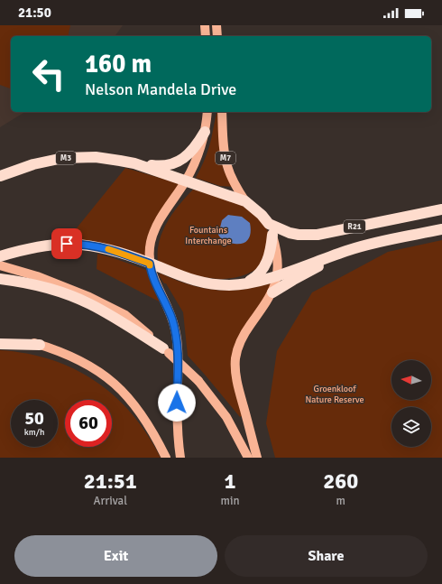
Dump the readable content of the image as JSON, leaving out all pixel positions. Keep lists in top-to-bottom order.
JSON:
{
  "streets": {
    "highway": ["M3", "M7", "R21"]
  },
  "crossings": [
    ["M3", "M7"],
    ["M3", "R21"],
    ["M7", "R21"]
  ],
  "parks": ["Fountains Interchange", "Groenkloof Nature Reserve"],
  "north": "left",
  "page": {
    "status": "21:50",
    "turn": ["160 m", "Nelson Mandela Drive"],
    "speed": "50 km/h",
    "limit": "60",
    "eta": [
      "21:51",
      "Arrival",
      "1",
      "min",
      "260",
      "m"
    ],
    "buttons": ["Exit", "Share"]
  }
}
